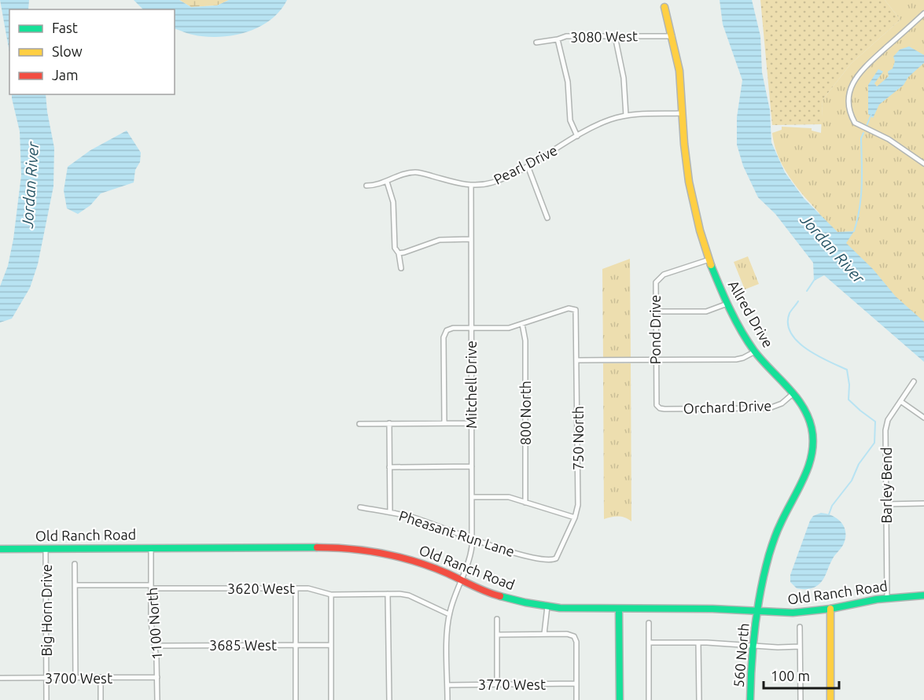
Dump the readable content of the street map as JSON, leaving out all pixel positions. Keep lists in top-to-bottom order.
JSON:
{
  "streets": {
    "street": [
      "3080 West",
      "Pearl Drive",
      "Allred Drive",
      "Pond Drive",
      "Mitchell Drive",
      "Orchard Drive",
      "800 North",
      "750 North",
      "Barley Bend",
      "Pheasant Run Lane",
      "Old Ranch Road",
      "3620 West",
      "Big Horn Drive",
      "1100 North",
      "3685 West",
      "560 North",
      "3700 West",
      "3770 West"
    ]
  },
  "crossings": [
    ["3080 West", "Allred Drive"],
    ["Pearl Drive", "Allred Drive"],
    ["Pearl Drive", "Mitchell Drive"],
    ["Allred Drive", "Pond Drive"],
    ["Allred Drive", "Orchard Drive"],
    ["Allred Drive", "Old Ranch Road"],
    ["Allred Drive", "560 North"],
    ["Pond Drive", "Orchard Drive"],
    ["Mitchell Drive", "Pheasant Run Lane"],
    ["Mitchell Drive", "Old Ranch Road"],
    ["Mitchell Drive", "3620 West"],
    ["Mitchell Drive", "3770 West"],
    ["800 North", "750 North"],
    ["750 North", "Pheasant Run Lane"],
    ["Barley Bend", "Old Ranch Road"],
    ["Old Ranch Road", "Big Horn Drive"],
    ["Old Ranch Road", "1100 North"],
    ["Old Ranch Road", "560 North"],
    ["3620 West", "1100 North"],
    ["Big Horn Drive", "3700 West"],
    ["1100 North", "3685 West"],
    ["1100 North", "3700 West"]
  ],
  "water": ["Jordan River"],
  "legend": ["Fast", "Slow", "Jam"],
  "scale_bar": "100 m"
}
